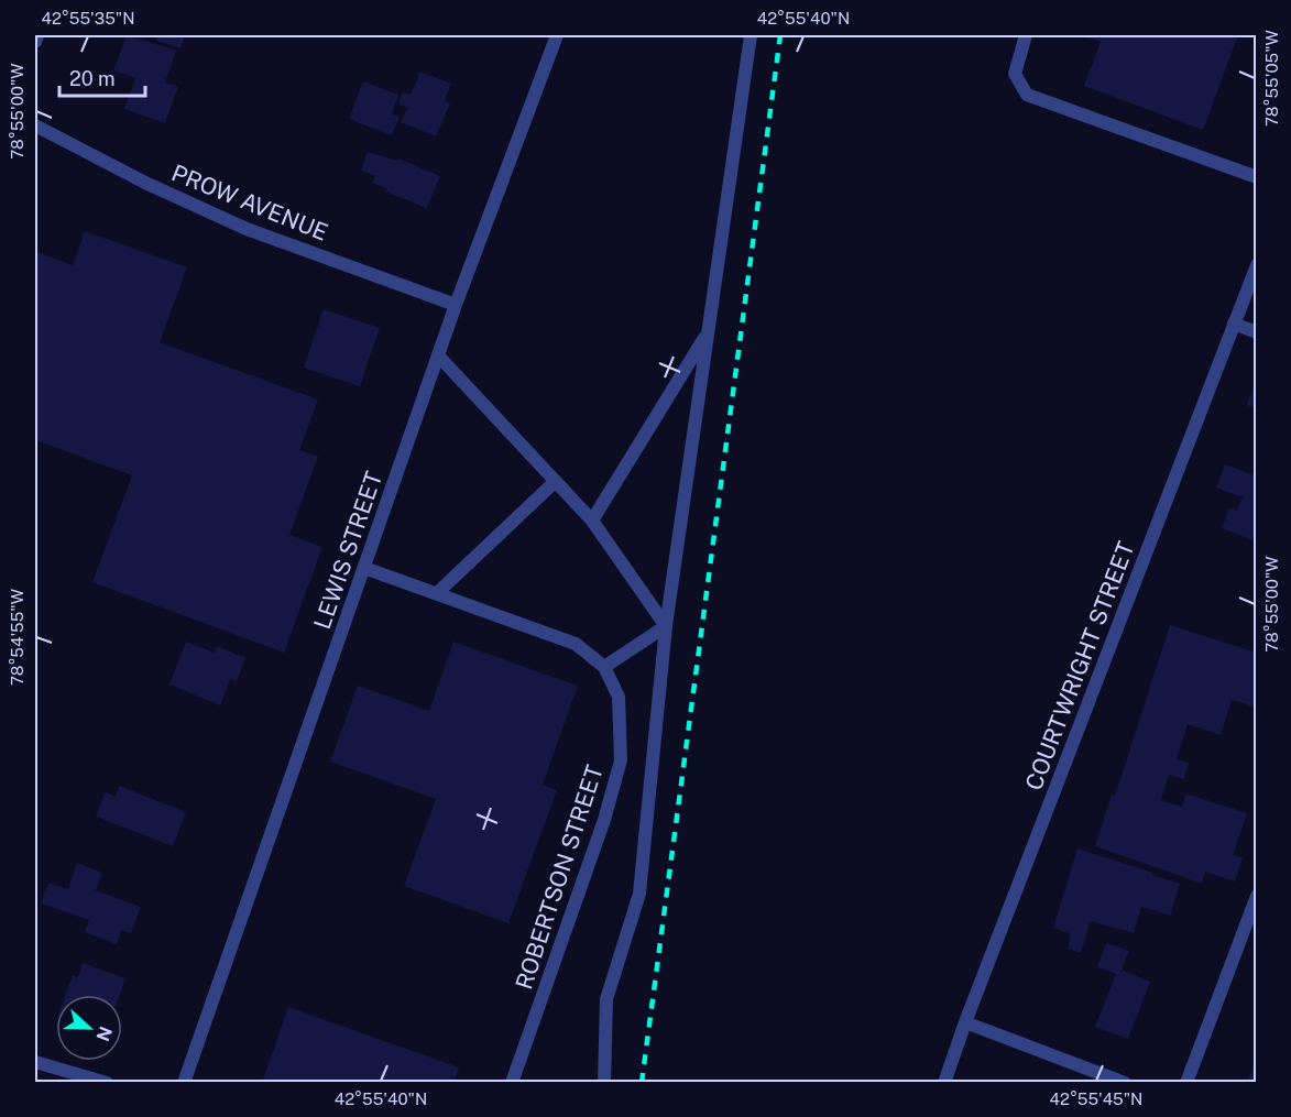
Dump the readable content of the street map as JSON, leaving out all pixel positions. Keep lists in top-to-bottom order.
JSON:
{
  "streets": {
    "street": [
      "PROW AVENUE",
      "LEWIS STREET",
      "COURTWRIGHT STREET",
      "ROBERTSON STREET"
    ]
  },
  "crossings": [
    ["PROW AVENUE", "LEWIS STREET"],
    ["LEWIS STREET", "ROBERTSON STREET"]
  ],
  "scale_bar": "20 m",
  "north": "right",
  "coordinates": [
    "42°55'35\"N",
    "42°55'40\"N",
    "78°55'05\"W",
    "78°55'00\"W",
    "78°54'55\"W",
    "42°55'45\"N"
  ]
}
